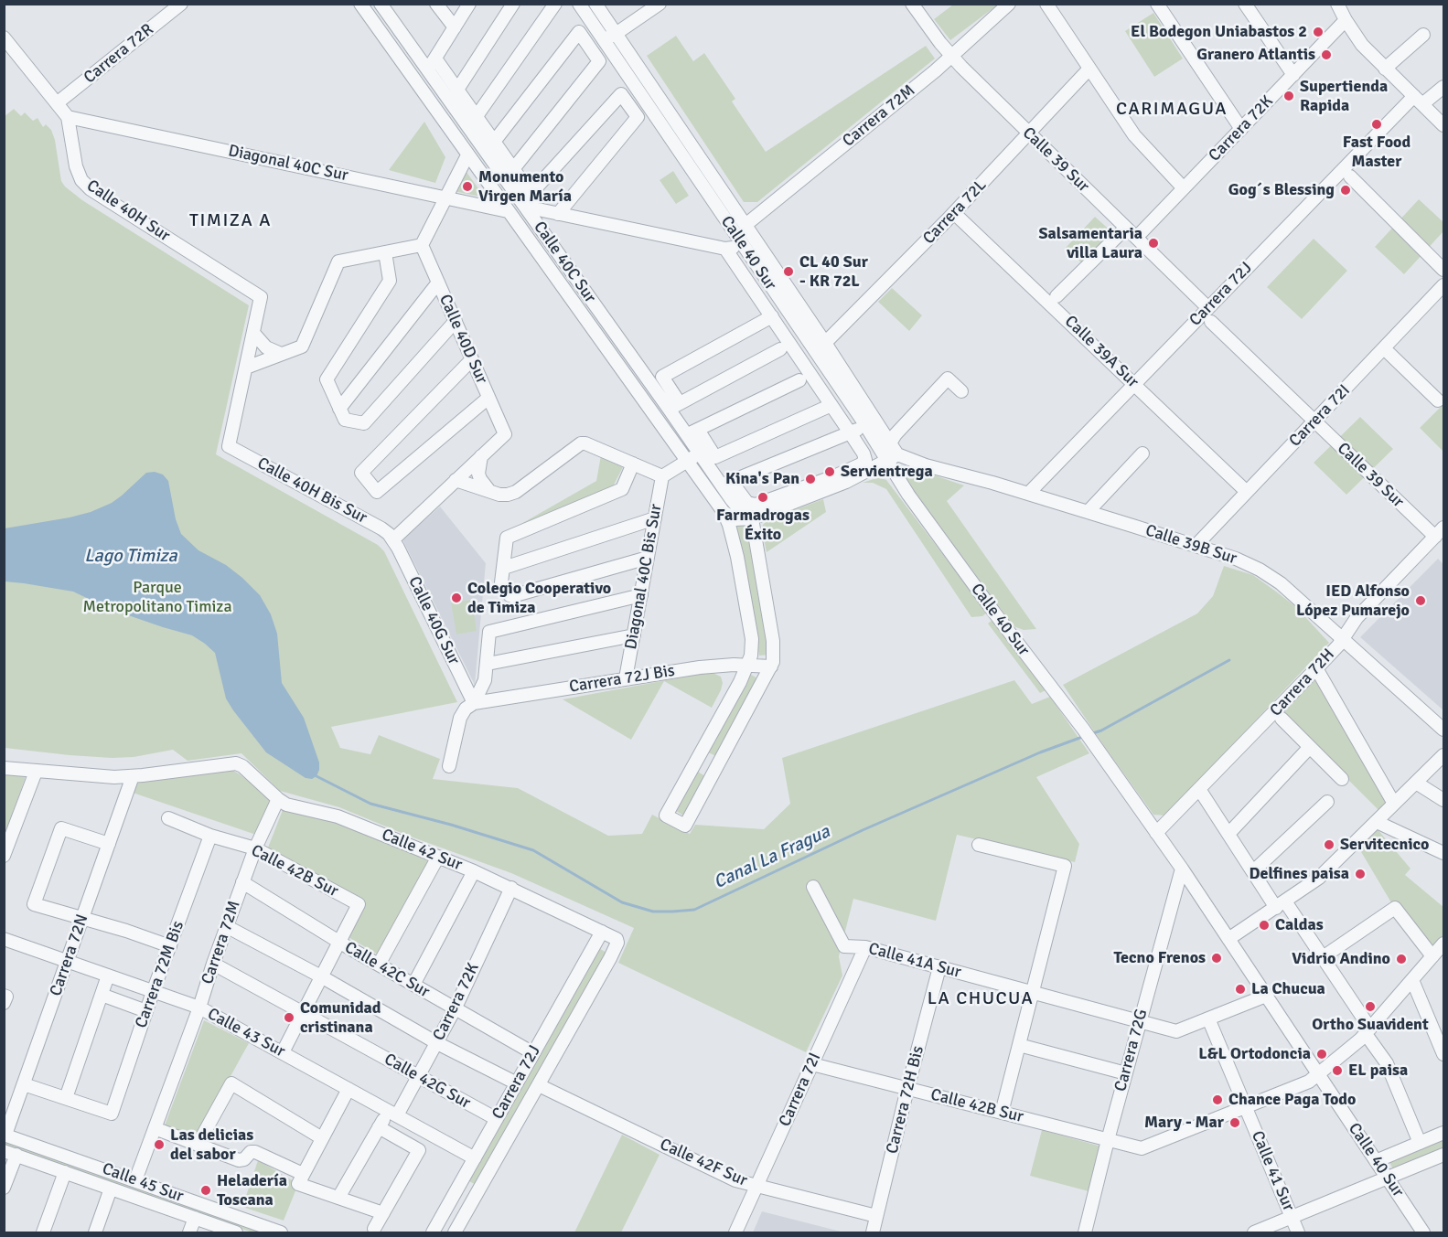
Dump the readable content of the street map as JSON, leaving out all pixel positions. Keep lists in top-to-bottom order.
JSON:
{
  "streets": {
    "street": [
      "Carrera 72R",
      "Carrera 72M",
      "Carrera 72K",
      "Calle 39 Sur",
      "Diagonal 40C Sur",
      "Calle 40H Sur",
      "Carrera 72L",
      "Calle 40 Sur",
      "Calle 40C Sur",
      "Carrera 72J",
      "Calle 40D Sur",
      "Calle 39A Sur",
      "Carrera 72I",
      "Calle 40H Bis Sur",
      "Calle 39B Sur",
      "Diagonal 40C Bis Sur",
      "Calle 40G Sur",
      "Carrera 72J Bis",
      "Carrera 72H",
      "Calle 42 Sur",
      "Calle 42B Sur",
      "Carrera 72N",
      "Calle 41A Sur",
      "Calle 42C Sur",
      "Carrera 72M Bis",
      "Calle 43 Sur",
      "Carrera 72G",
      "Calle 42G Sur",
      "Carrera 72H Bis",
      "Calle 42F Sur",
      "Calle 41 Sur",
      "Calle 45 Sur"
    ]
  },
  "crossings": [
    ["Carrera 72R", "Calle 40H Sur"],
    ["Carrera 72M", "Calle 39 Sur"],
    ["Carrera 72M", "Calle 40 Sur"],
    ["Carrera 72M", "Calle 42 Sur"],
    ["Carrera 72M", "Calle 42B Sur"],
    ["Carrera 72M", "Calle 42C Sur"],
    ["Carrera 72M", "Calle 43 Sur"],
    ["Carrera 72M", "Calle 42G Sur"],
    ["Carrera 72M", "Calle 45 Sur"],
    ["Carrera 72K", "Calle 39 Sur"],
    ["Carrera 72K", "Calle 42 Sur"],
    ["Carrera 72K", "Calle 42C Sur"],
    ["Carrera 72K", "Calle 43 Sur"],
    ["Carrera 72K", "Calle 42G Sur"],
    ["Calle 39 Sur", "Carrera 72L"],
    ["Calle 39 Sur", "Carrera 72J"],
    ["Calle 39 Sur", "Carrera 72I"],
    ["Calle 39 Sur", "Carrera 72H"],
    ["Diagonal 40C Sur", "Calle 40H Sur"],
    ["Diagonal 40C Sur", "Calle 40C Sur"],
    ["Carrera 72L", "Calle 40 Sur"],
    ["Carrera 72L", "Calle 39A Sur"],
    ["Calle 40 Sur", "Calle 40C Sur"],
    ["Calle 40 Sur", "Calle 39B Sur"],
    ["Calle 40 Sur", "Carrera 72H"],
    ["Calle 40 Sur", "Carrera 72G"],
    ["Carrera 72J", "Calle 39A Sur"],
    ["Carrera 72J", "Calle 39B Sur"],
    ["Carrera 72J", "Calle 42 Sur"],
    ["Carrera 72J", "Calle 42C Sur"],
    ["Carrera 72J", "Calle 43 Sur"],
    ["Carrera 72J", "Calle 42G Sur"],
    ["Carrera 72J", "Calle 42F Sur"],
    ["Calle 39A Sur", "Carrera 72I"],
    ["Carrera 72I", "Calle 39B Sur"],
    ["Carrera 72I", "Calle 42B Sur"],
    ["Carrera 72I", "Calle 41A Sur"],
    ["Carrera 72I", "Calle 42F Sur"],
    ["Calle 40H Bis Sur", "Calle 40G Sur"],
    ["Calle 39B Sur", "Carrera 72H"],
    ["Diagonal 40C Bis Sur", "Carrera 72J Bis"],
    ["Calle 40G Sur", "Carrera 72J Bis"],
    ["Calle 42 Sur", "Carrera 72N"],
    ["Calle 42B Sur", "Calle 42C Sur"],
    ["Calle 42B Sur", "Carrera 72M Bis"],
    ["Calle 42B Sur", "Carrera 72G"],
    ["Calle 42B Sur", "Carrera 72H Bis"],
    ["Calle 42B Sur", "Calle 41 Sur"],
    ["Carrera 72N", "Calle 43 Sur"],
    ["Carrera 72N", "Calle 45 Sur"],
    ["Calle 41A Sur", "Carrera 72G"],
    ["Calle 41A Sur", "Carrera 72H Bis"],
    ["Calle 41A Sur", "Calle 41 Sur"],
    ["Carrera 72M Bis", "Calle 43 Sur"],
    ["Carrera 72H Bis", "Calle 42F Sur"]
  ],
  "districts": ["CARIMAGUA", "TIMIZA A", "LA CHUCUA"],
  "water": ["Lago Timiza", "Canal La Fragua"],
  "parks": ["Parque Metropolitano Timiza"],
  "places": [
    "El Bodegon Uniabastos 2",
    "Granero Atlantis",
    "Supertienda Rapida",
    "Fast Food Master",
    "Monumento Virgen María",
    "Gog´s Blessing",
    "Salsamentaria villa Laura",
    "CL 40 Sur - KR 72L",
    "Servientrega",
    "Kina's Pan",
    "Farmadrogas Éxito",
    "Colegio Cooperativo de Timiza",
    "IED Alfonso López Pumarejo",
    "Servitecnico",
    "Delfines paisa",
    "Caldas",
    "Tecno Frenos",
    "Vidrio Andino",
    "La Chucua",
    "Ortho Suavident",
    "Comunidad cristinana",
    "L&L Ortodoncia",
    "EL paisa",
    "Chance Paga Todo",
    "Mary - Mar",
    "Las delicias del sabor",
    "Heladería Toscana"
  ]
}
